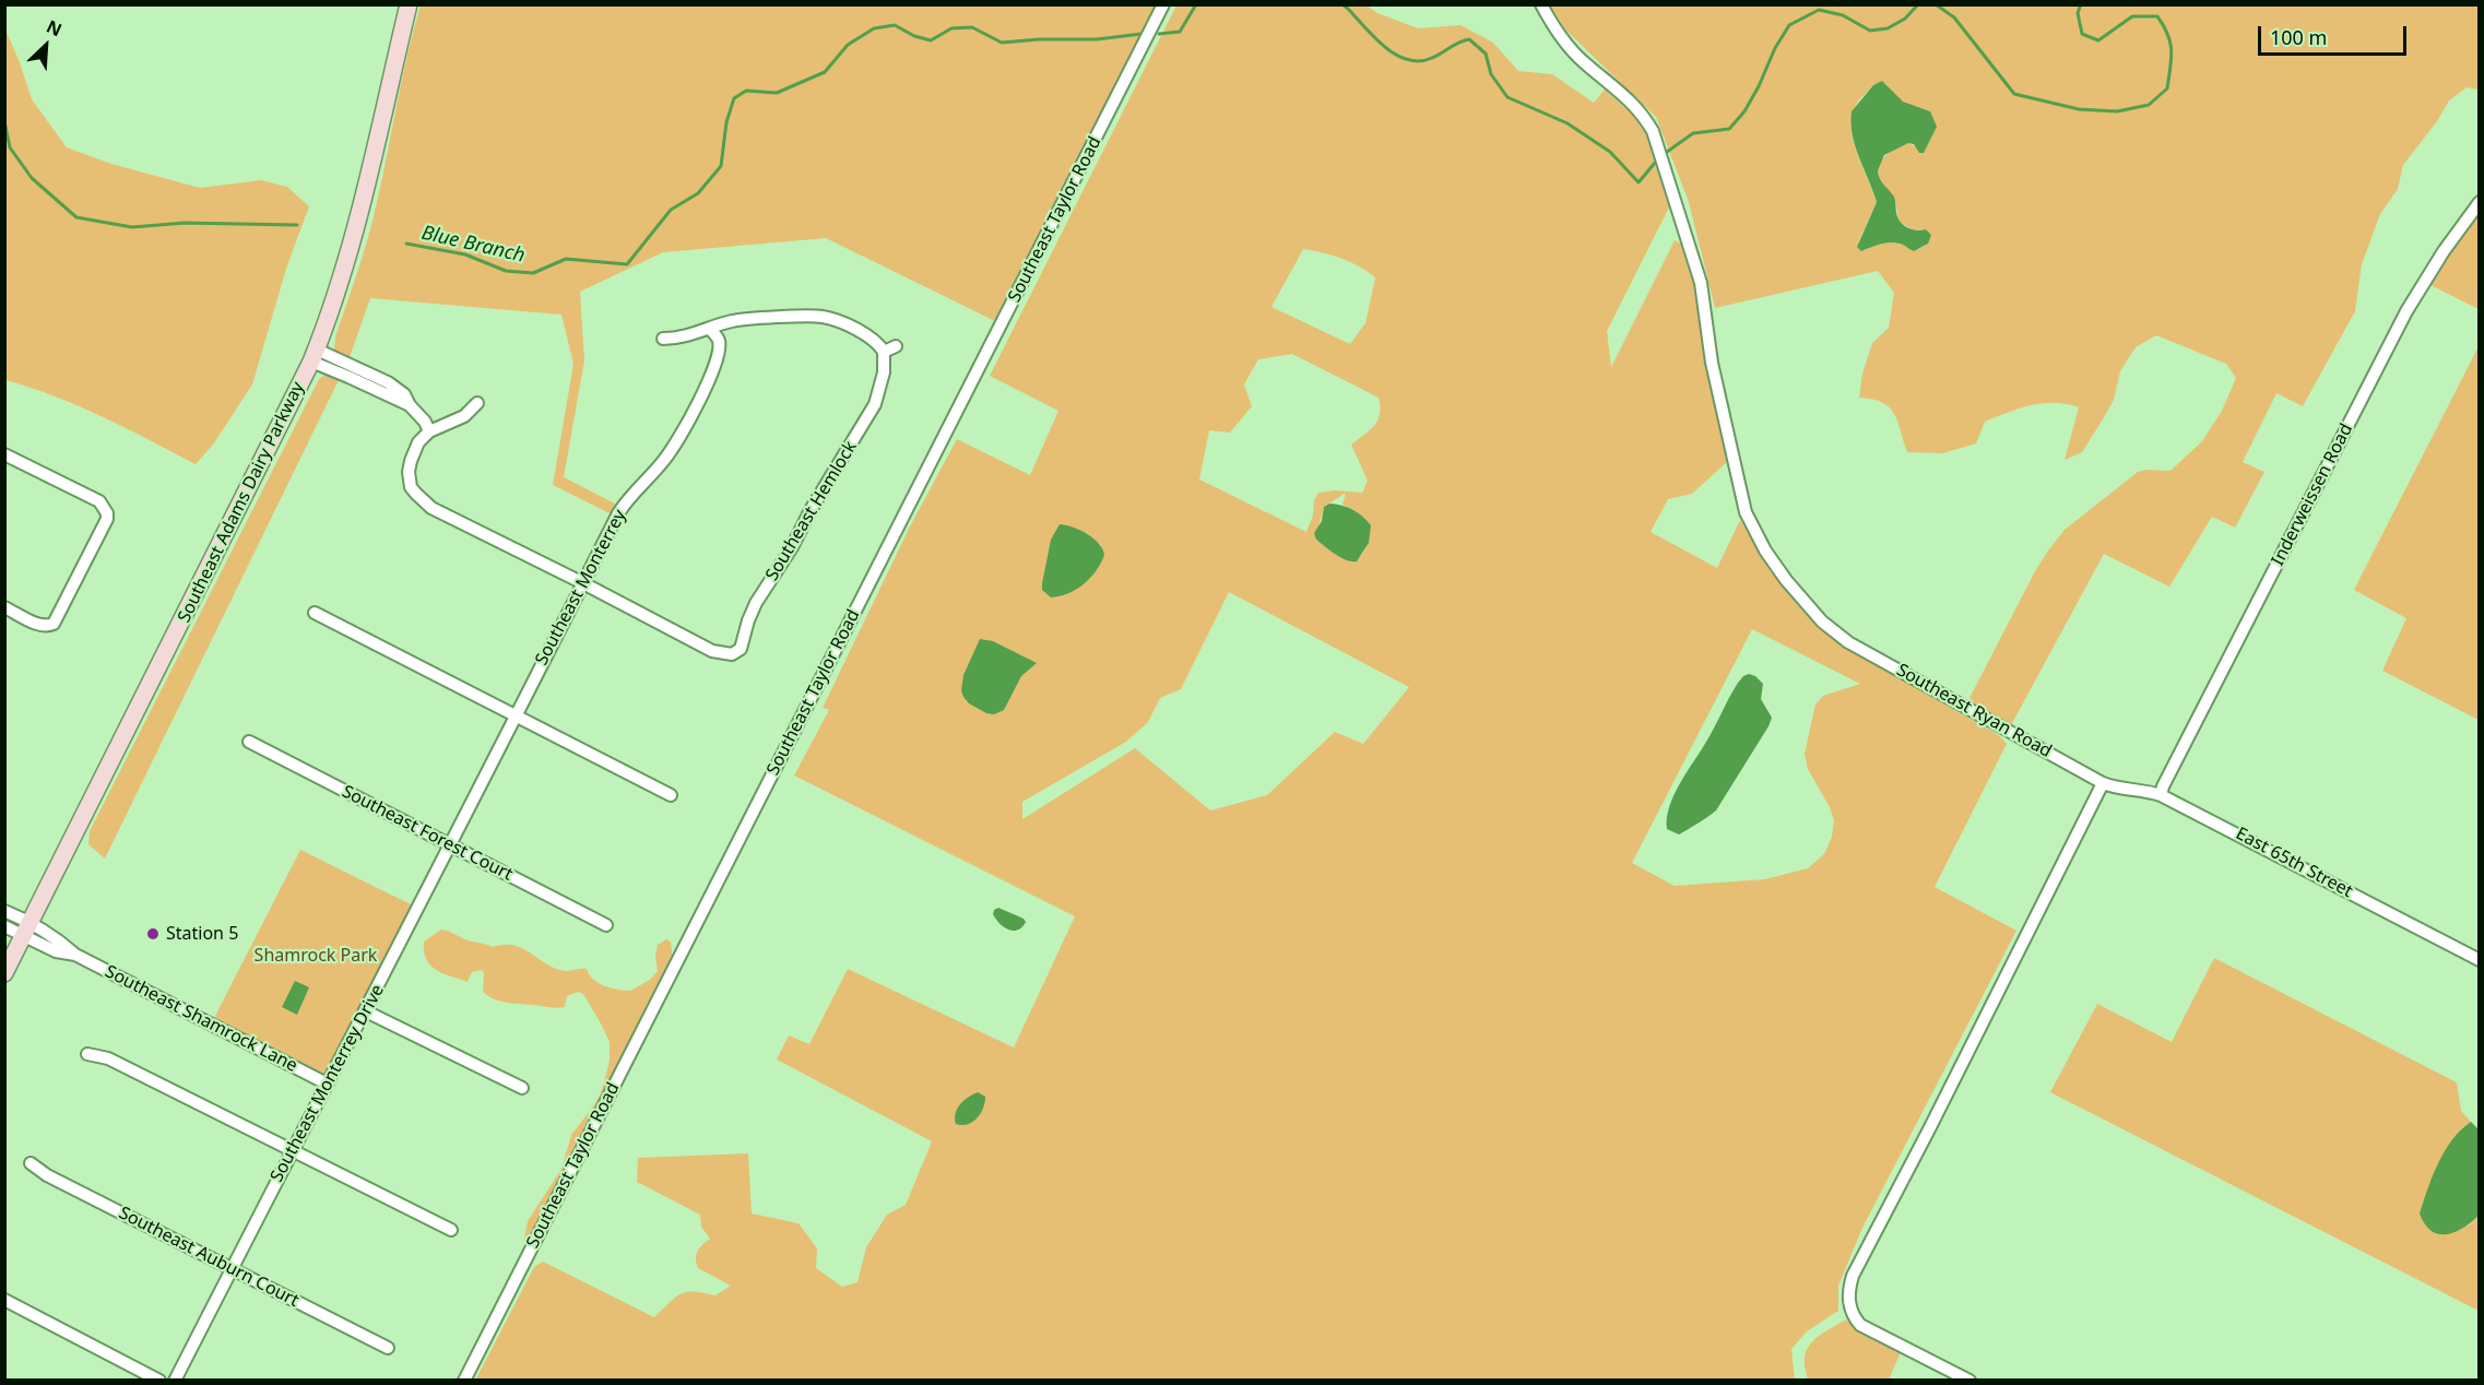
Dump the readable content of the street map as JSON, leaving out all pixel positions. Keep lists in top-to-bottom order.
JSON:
{
  "streets": {
    "main road": ["Southeast Adams Dairy Parkway"],
    "street": [
      "Southeast Taylor Road",
      "Inderweissen Road",
      "Southeast Hemlock",
      "Southeast Monterrey",
      "Southeast Ryan Road",
      "Southeast Forest Court",
      "East 65th Street",
      "Southeast Shamrock Lane",
      "Southeast Monterrey Drive",
      "Southeast Auburn Court"
    ]
  },
  "crossings": [
    ["Inderweissen Road", "East 65th Street"],
    ["Southeast Adams Dairy Parkway", "Southeast Shamrock Lane"],
    ["Southeast Monterrey", "Southeast Monterrey Drive"],
    ["Southeast Ryan Road", "East 65th Street"],
    ["Southeast Forest Court", "Southeast Monterrey Drive"],
    ["Southeast Shamrock Lane", "Southeast Monterrey Drive"],
    ["Southeast Monterrey Drive", "Southeast Auburn Court"]
  ],
  "water": ["Blue Branch"],
  "parks": ["Shamrock Park"],
  "places": ["Station 5"],
  "scale_bar": "100 m",
  "north": "top right"
}
